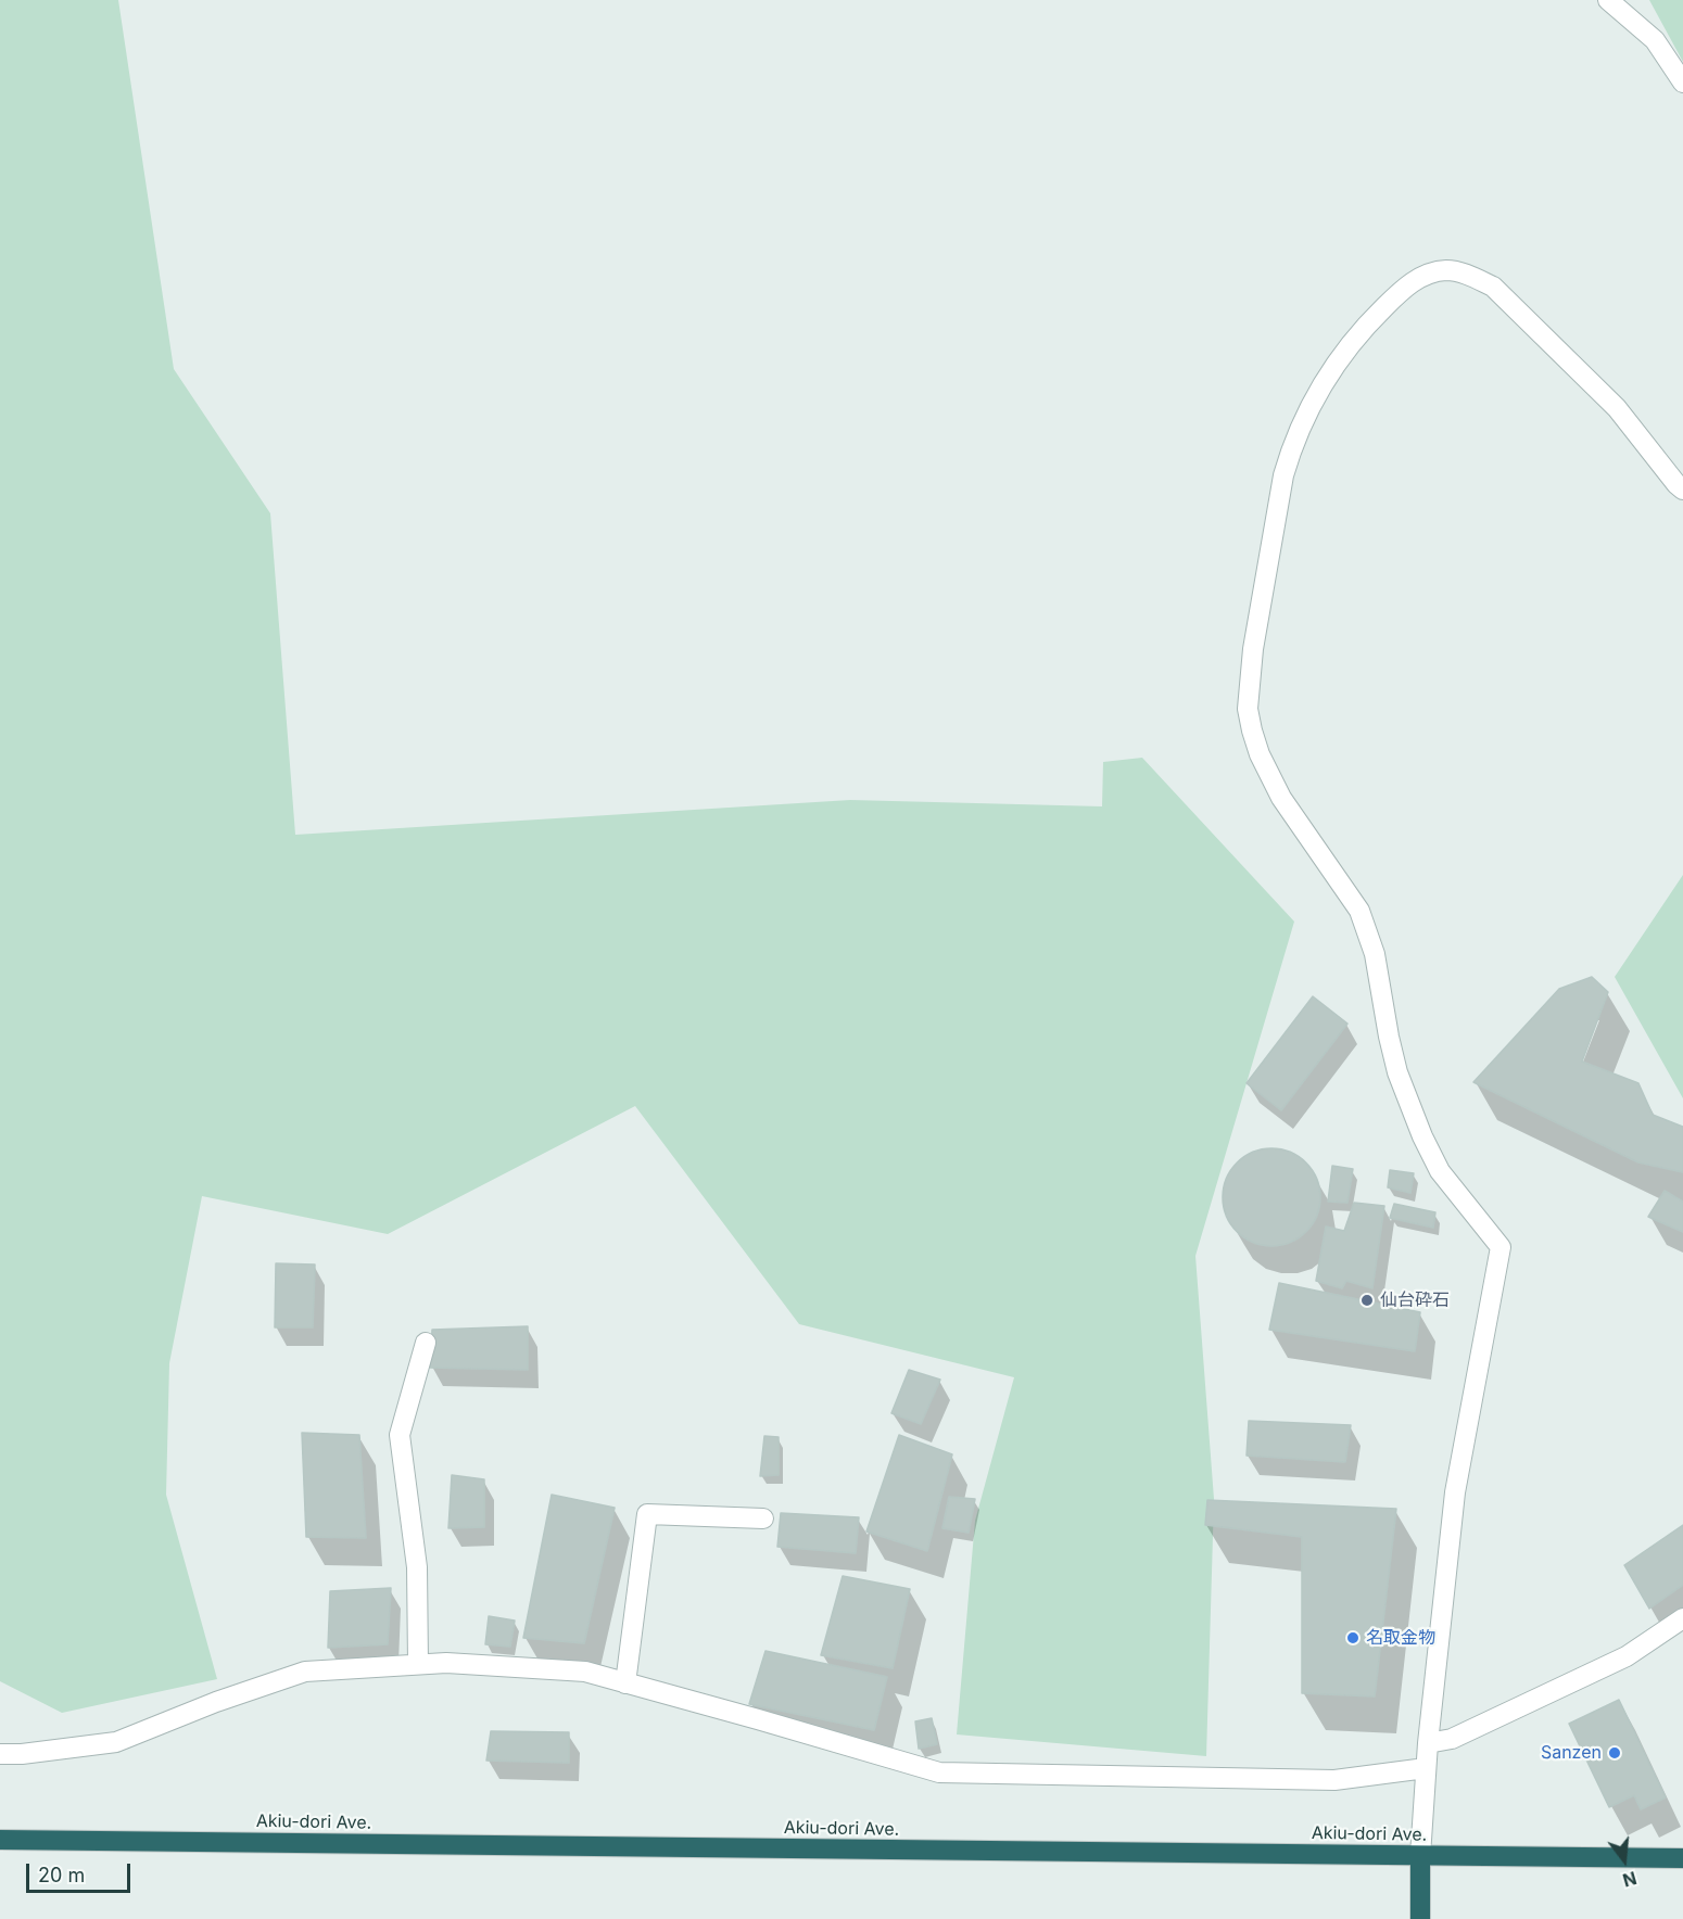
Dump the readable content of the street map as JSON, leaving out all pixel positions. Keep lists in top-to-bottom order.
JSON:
{
  "streets": {
    "highway": ["Akiu-dori Ave."]
  },
  "places": ["仙台砕石", "名取金物", "Sanzen"],
  "scale_bar": "20 m",
  "north": "bottom"
}
